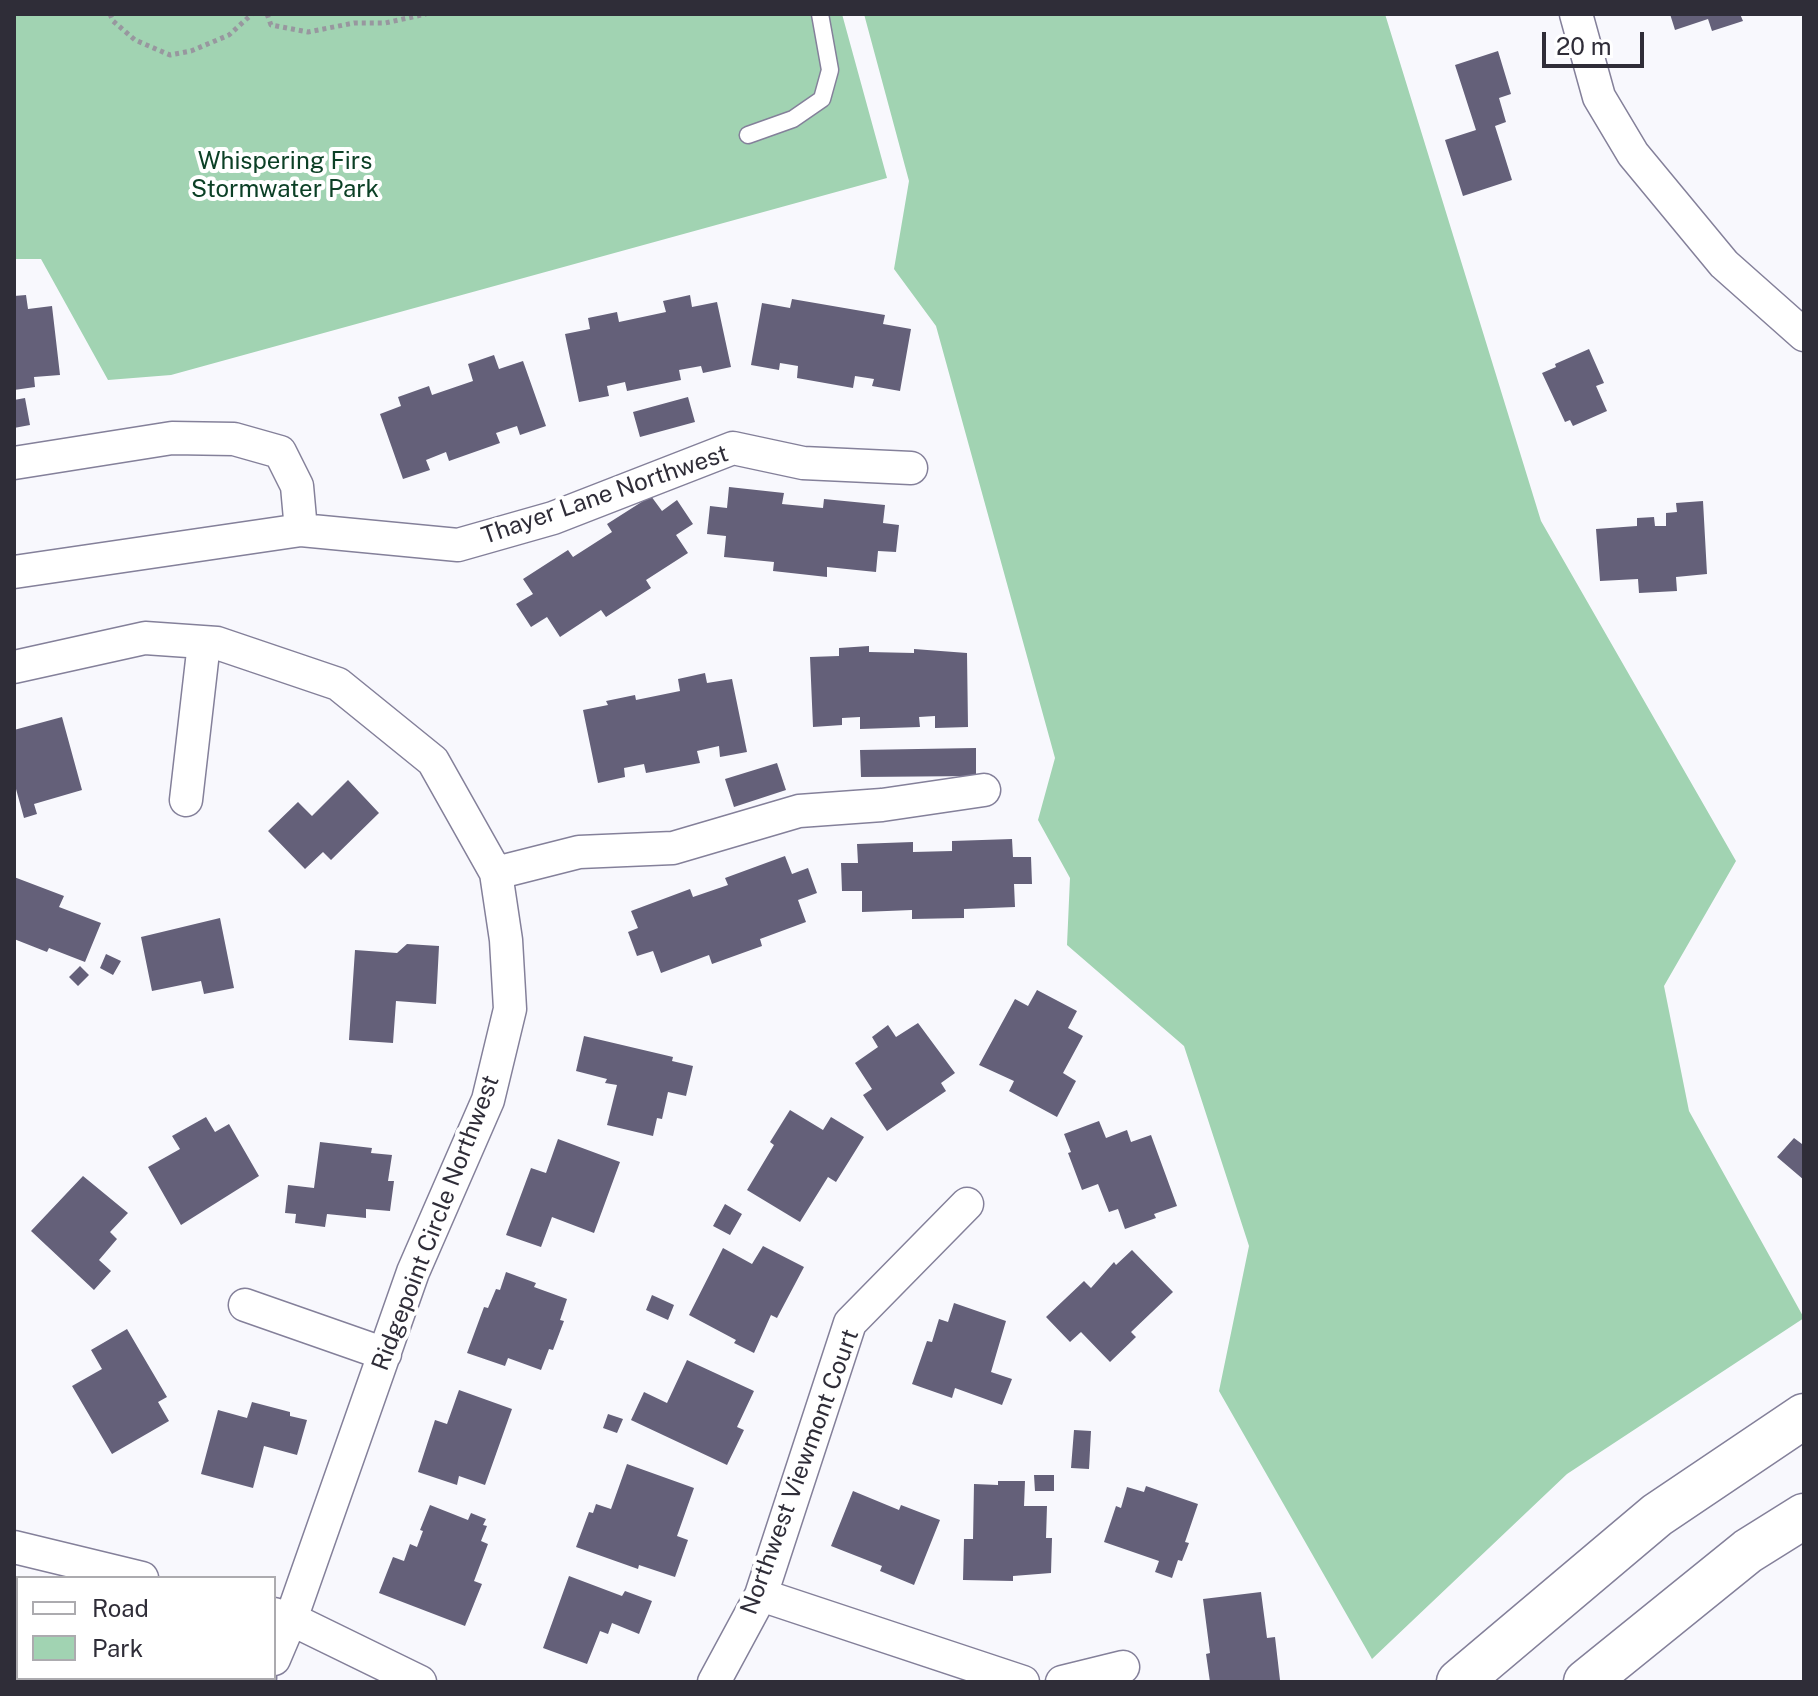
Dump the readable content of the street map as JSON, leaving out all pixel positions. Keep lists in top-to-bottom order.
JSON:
{
  "streets": {
    "street": ["Thayer Lane Northwest", "Ridgepoint Circle Northwest", "Northwest Viewmont Court"]
  },
  "parks": ["Whispering Firs Stormwater Park"],
  "legend": ["Road", "Park"],
  "scale_bar": "20 m"
}
